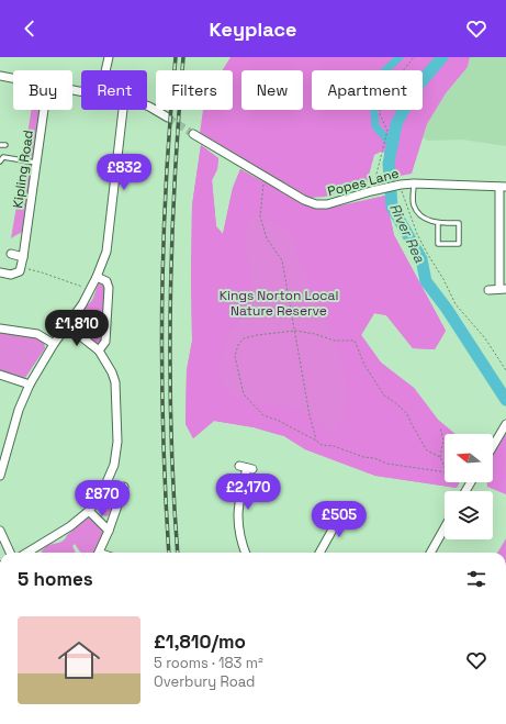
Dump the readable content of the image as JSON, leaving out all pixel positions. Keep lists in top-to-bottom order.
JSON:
{
  "streets": {
    "street": ["Kipling Road", "Popes Lane"]
  },
  "water": ["River Rea"],
  "parks": ["Kings Norton Local Nature Reserve"],
  "north": "left",
  "page": {
    "header": "Keyplace",
    "chip": [
      "Buy",
      "Rent",
      "Filters",
      "New",
      "Apartment"
    ],
    "price": [
      "£832",
      "£1,810",
      "£2,170",
      "£870",
      "£505"
    ],
    "heading": "5 homes",
    "list": [
      {
        "name": "£1,810/mo",
        "note": "5 rooms · 183 m² · Overbury Road"
      }
    ]
  }
}
